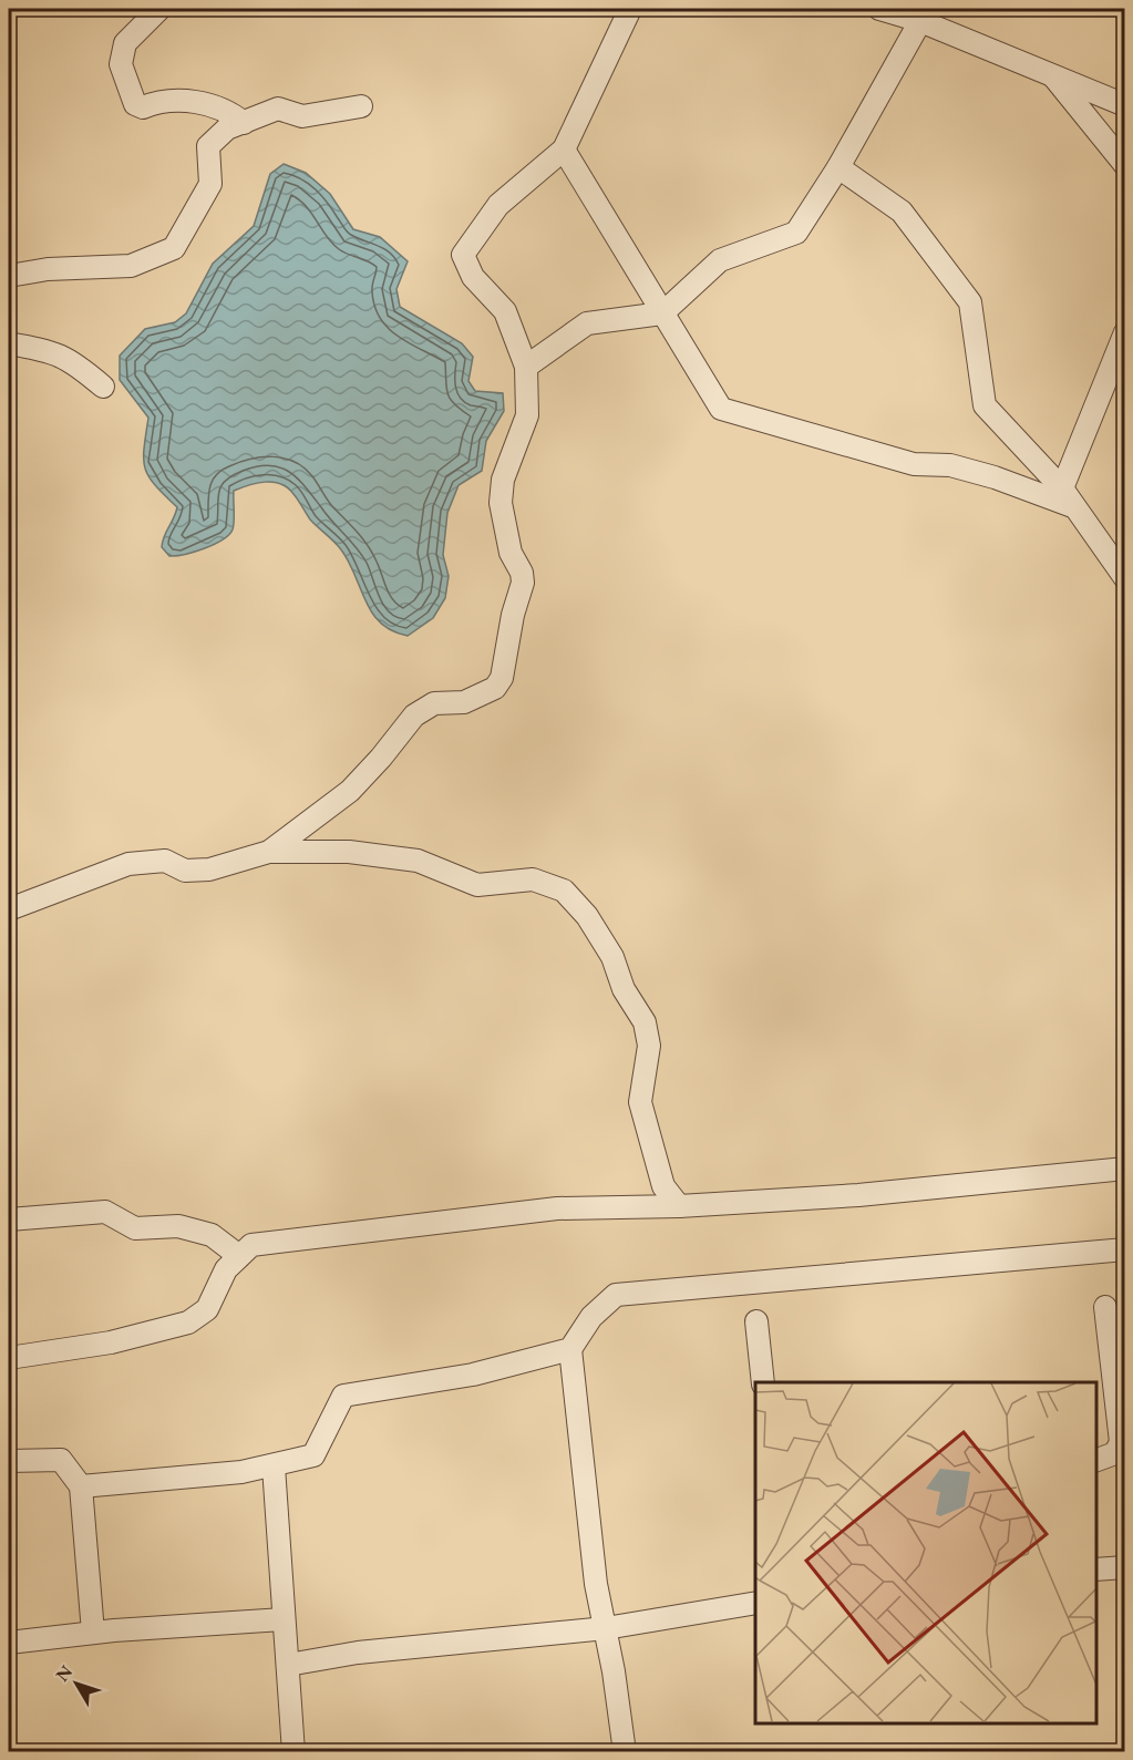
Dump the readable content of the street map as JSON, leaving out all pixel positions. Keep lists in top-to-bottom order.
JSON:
{
  "north": "top left"
}
